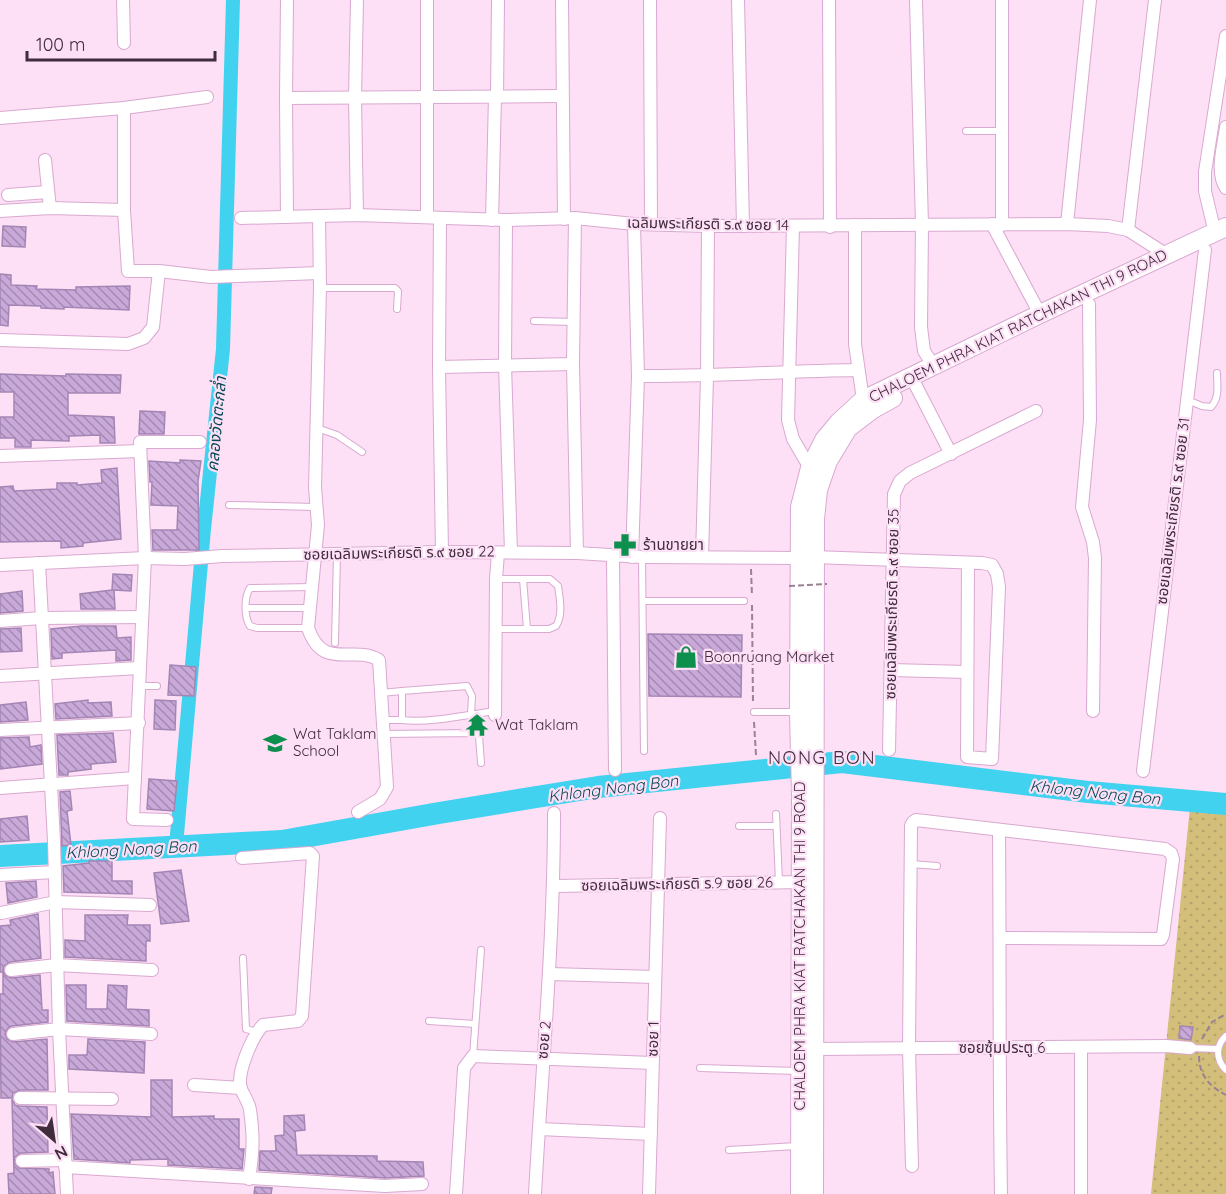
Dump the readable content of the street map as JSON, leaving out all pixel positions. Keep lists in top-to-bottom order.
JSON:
{
  "streets": {
    "main road": ["CHALOEM PHRA KIAT RATCHAKAN THI 9 ROAD"],
    "street": [
      "เฉลิมพระเกียรติ ร.๙ ซอย 14",
      "ซอยเฉลิมพระเกียรติ ร.๙ ซอย 31",
      "ซอยเฉลิมพระเกียรติ ร.๙ ซอย 22",
      "ซอยเฉลิมพระเกียรติ ร.๙ ซอย 35",
      "ซอยเฉลิมพระเกียรติ ร.9 ซอย 26",
      "ซอย 1",
      "ซอย 2",
      "ซอยซุ้มประตู 6"
    ]
  },
  "crossings": [
    ["เฉลิมพระเกียรติ ร.๙ ซอย 14", "CHALOEM PHRA KIAT RATCHAKAN THI 9 ROAD"],
    ["CHALOEM PHRA KIAT RATCHAKAN THI 9 ROAD", "ซอยเฉลิมพระเกียรติ ร.๙ ซอย 31"],
    ["CHALOEM PHRA KIAT RATCHAKAN THI 9 ROAD", "ซอยเฉลิมพระเกียรติ ร.๙ ซอย 22"],
    ["CHALOEM PHRA KIAT RATCHAKAN THI 9 ROAD", "ซอยเฉลิมพระเกียรติ ร.9 ซอย 26"],
    ["CHALOEM PHRA KIAT RATCHAKAN THI 9 ROAD", "ซอยซุ้มประตู 6"],
    ["ซอยเฉลิมพระเกียรติ ร.๙ ซอย 22", "ซอยเฉลิมพระเกียรติ ร.๙ ซอย 35"],
    ["ซอยเฉลิมพระเกียรติ ร.9 ซอย 26", "ซอย 1"],
    ["ซอยเฉลิมพระเกียรติ ร.9 ซอย 26", "ซอย 2"]
  ],
  "districts": ["NONG BON"],
  "water": ["คลองวัดตะกล่ำ", "Khlong Nong Bon"],
  "places": {
    "pharmacy": ["ร้านขายยา"],
    "shop": ["Boonruang Market"],
    "temple": ["Wat Taklam"],
    "school or university": ["Wat Taklam School"]
  },
  "scale_bar": "100 m",
  "north": "bottom right"
}
